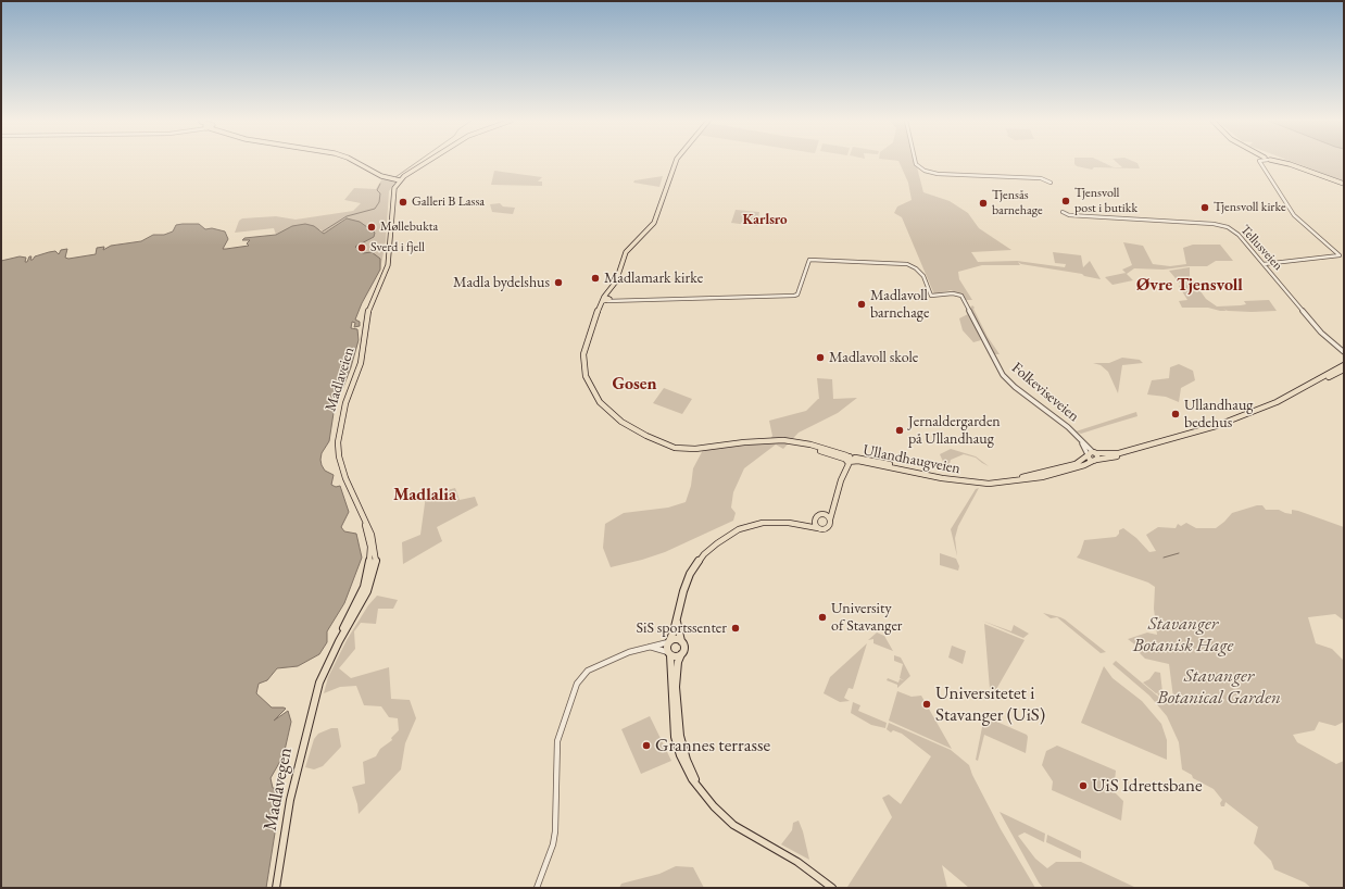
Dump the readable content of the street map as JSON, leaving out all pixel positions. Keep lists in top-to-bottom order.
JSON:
{
  "streets": {
    "main road": ["Madlaveien", "Ullandhaugveien", "Madlavegen"],
    "street": ["Tellusveien", "Folkeviseveien"]
  },
  "crossings": [
    ["Madlaveien", "Madlavegen"],
    ["Folkeviseveien", "Ullandhaugveien"]
  ],
  "districts": [
    "Karlsro",
    "Øvre Tjensvoll",
    "Gosen",
    "Madlalia"
  ],
  "parks": ["Stavanger Botanisk Hage", "Stavanger Botanical Garden"],
  "places": [
    "Tjensvoll post i butikk",
    "Galleri B Lassa",
    "Tjensås barnehage",
    "Tjensvoll kirke",
    "Møllebukta",
    "Sverd i fjell",
    "Madlamark kirke",
    "Madla bydelshus",
    "Madlavoll barnehage",
    "Madlavoll skole",
    "Ullandhaug bedehus",
    "Jernaldergarden på Ullandhaug",
    "University of Stavanger",
    "SiS sportssenter",
    "Universitetet i Stavanger (UiS)",
    "Grannes terrasse",
    "UiS Idrettsbane"
  ]
}
